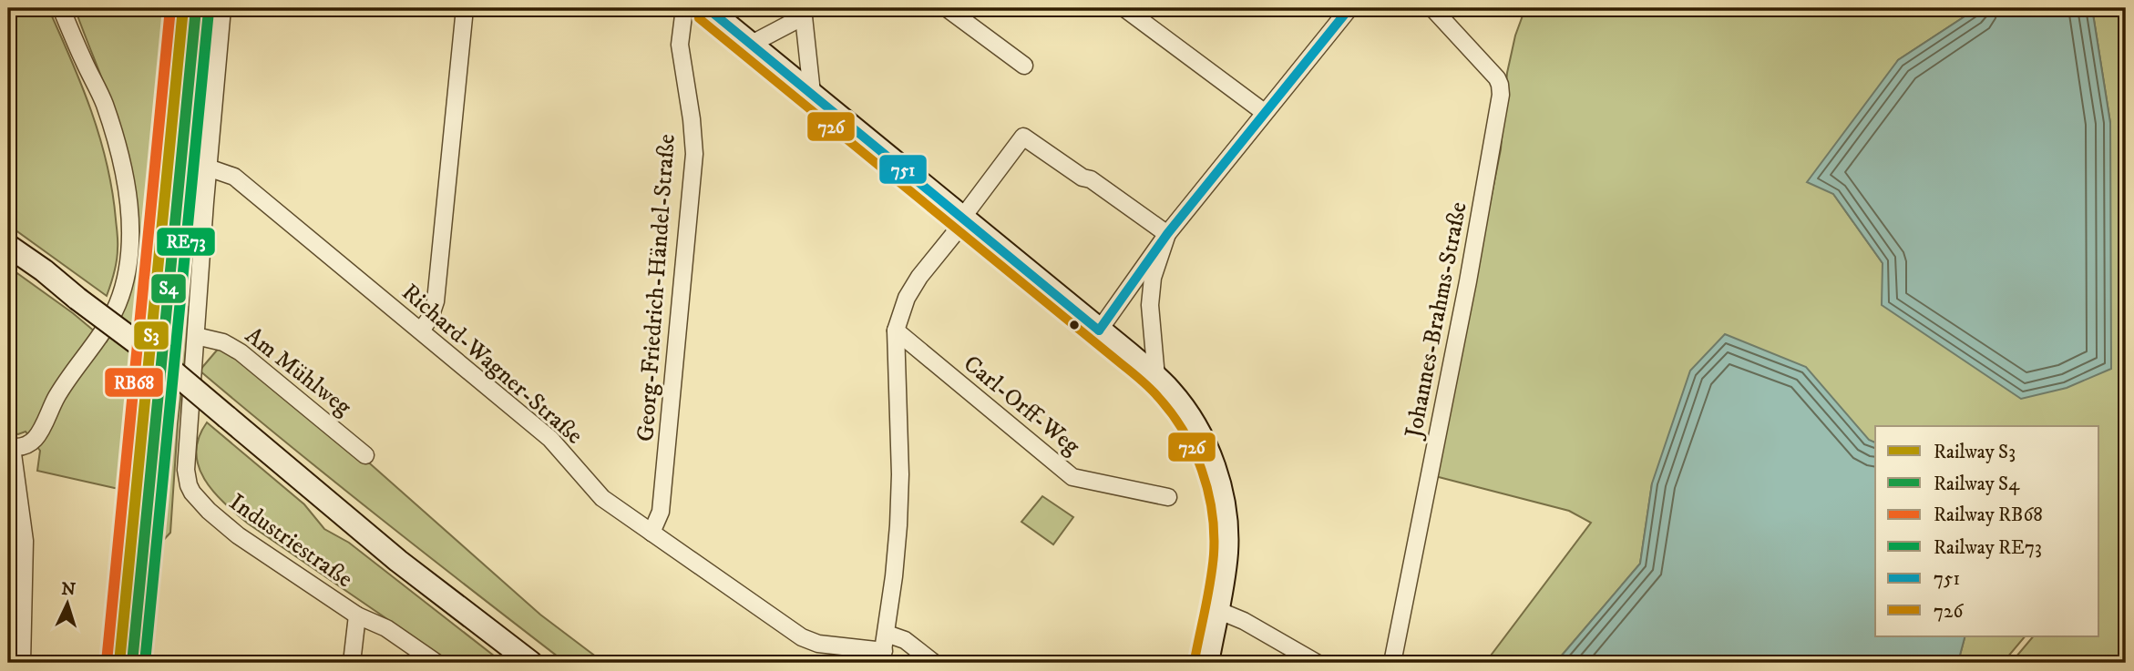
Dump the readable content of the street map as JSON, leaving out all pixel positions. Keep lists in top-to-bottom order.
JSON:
{
  "streets": {
    "street": [
      "Georg-Friedrich-Händel-Straße",
      "Johannes-Brahms-Straße",
      "Richard-Wagner-Straße",
      "Am Mühlweg",
      "Carl-Orff-Weg",
      "Industriestraße"
    ]
  },
  "crossings": [
    ["Georg-Friedrich-Händel-Straße", "Richard-Wagner-Straße"],
    ["Richard-Wagner-Straße", "Industriestraße"],
    ["Am Mühlweg", "Industriestraße"]
  ],
  "lines": [
    "rail line S3",
    "rail line RB68",
    "transit line 751",
    "rail line S4",
    "rail line RE73",
    "transit line 726"
  ],
  "legend": [
    "Railway S3",
    "Railway S4",
    "Railway RB68",
    "Railway RE73",
    "751",
    "726"
  ],
  "north": "top"
}
